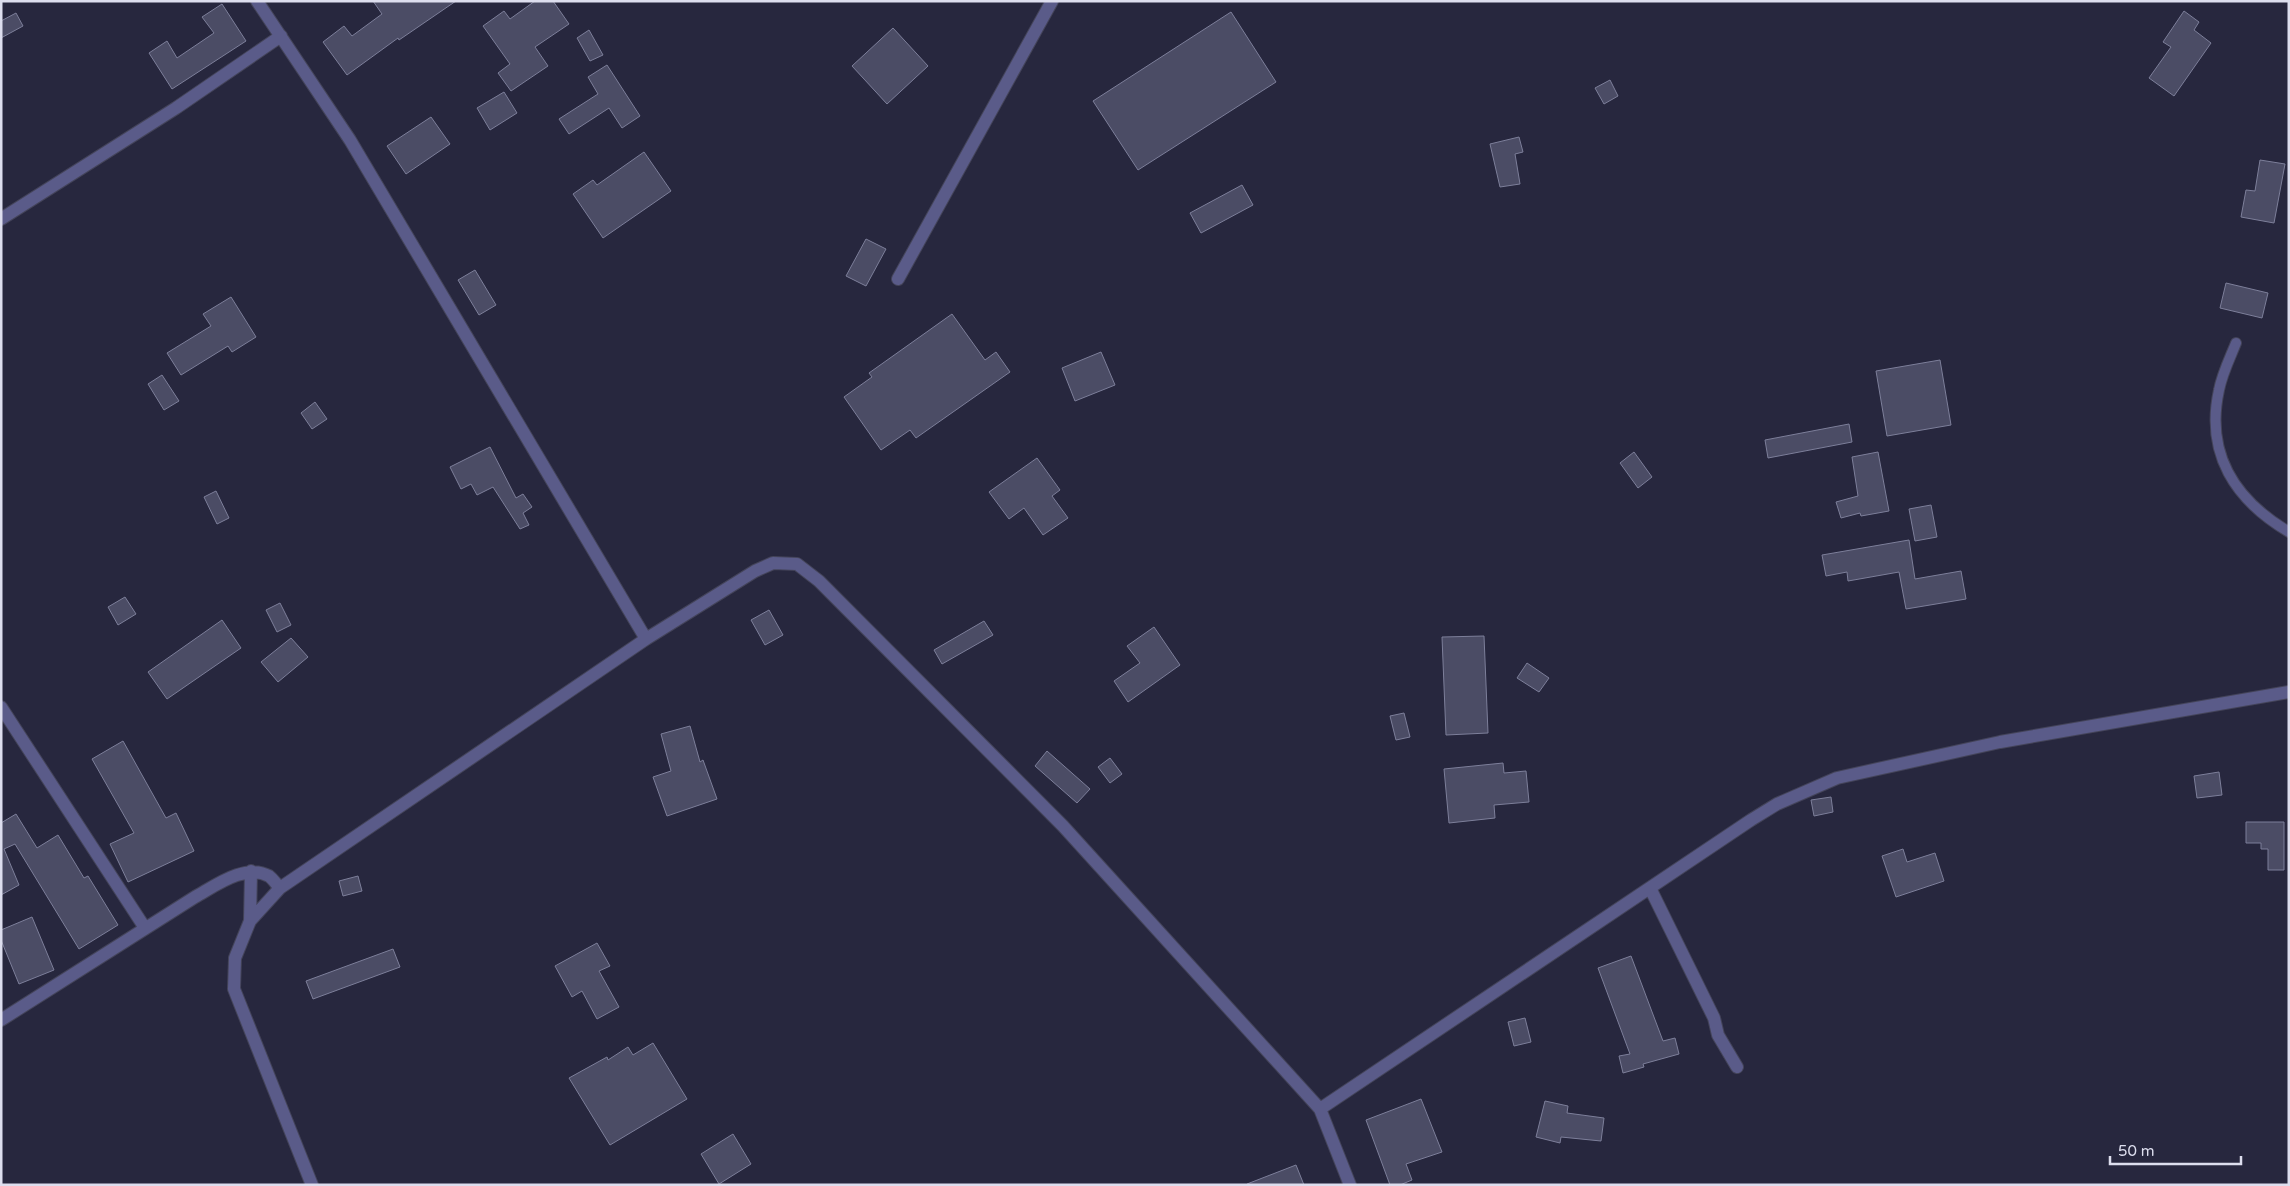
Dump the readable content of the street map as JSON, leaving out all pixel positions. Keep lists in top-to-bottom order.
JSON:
{
  "scale_bar": "50 m"
}
